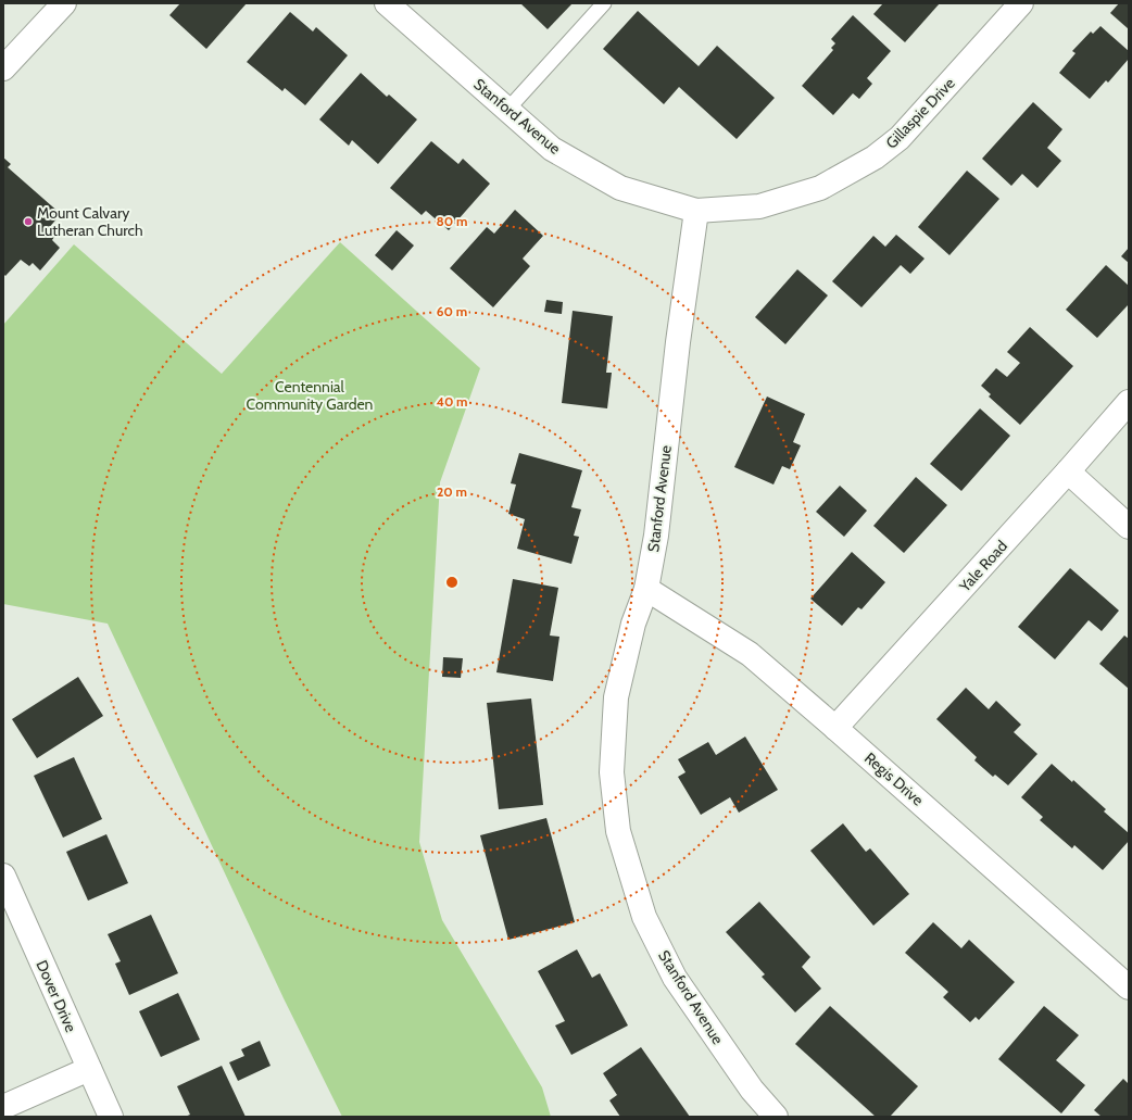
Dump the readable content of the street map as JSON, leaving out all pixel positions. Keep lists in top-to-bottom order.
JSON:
{
  "streets": {
    "street": [
      "Gillaspie Drive",
      "Stanford Avenue",
      "Yale Road",
      "Regis Drive",
      "Dover Drive"
    ]
  },
  "crossings": [
    ["Gillaspie Drive", "Stanford Avenue"],
    ["Stanford Avenue", "Regis Drive"],
    ["Yale Road", "Regis Drive"]
  ],
  "parks": ["Centennial Community Garden"],
  "places": ["Mount Calvary Lutheran Church"],
  "rings": [
    "80 m",
    "60 m",
    "40 m",
    "20 m"
  ]
}
